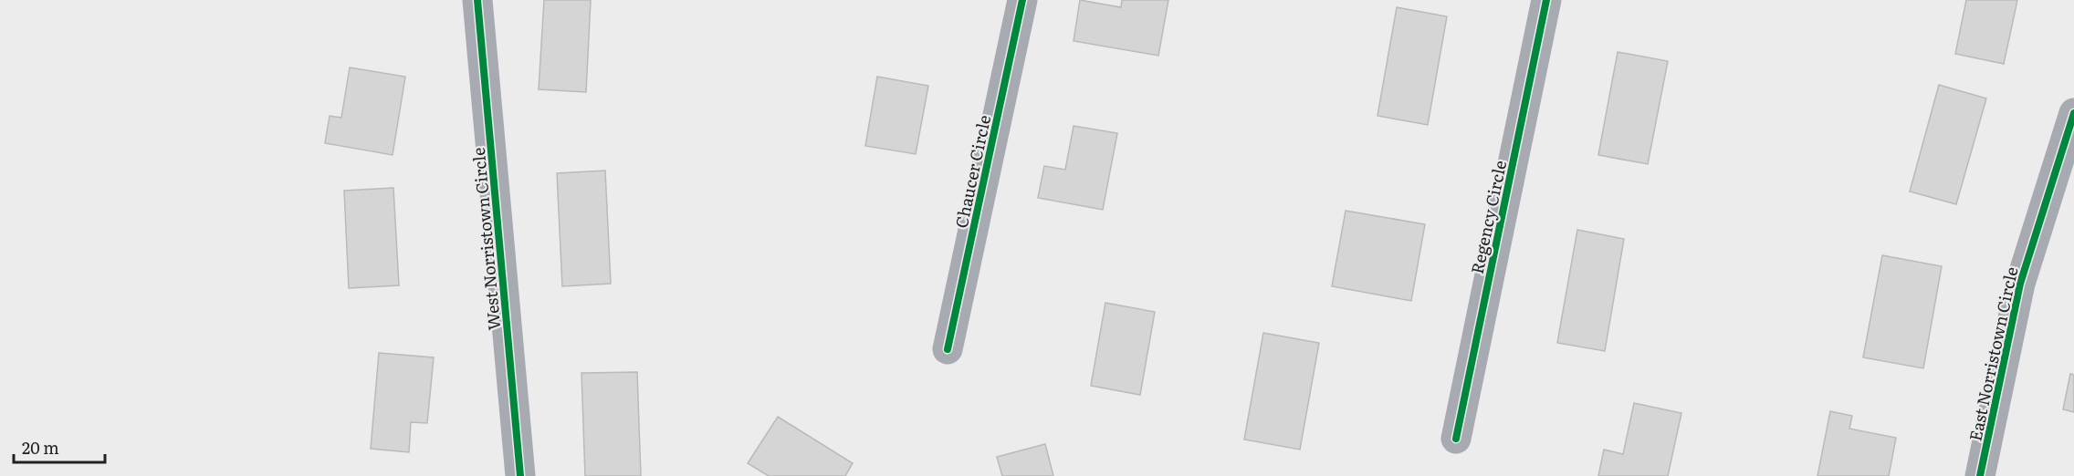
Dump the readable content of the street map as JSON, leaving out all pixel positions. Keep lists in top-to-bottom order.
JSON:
{
  "streets": {
    "street": [
      "Chaucer Circle",
      "Regency Circle",
      "West Norristown Circle",
      "East Norristown Circle"
    ]
  },
  "scale_bar": "20 m"
}
